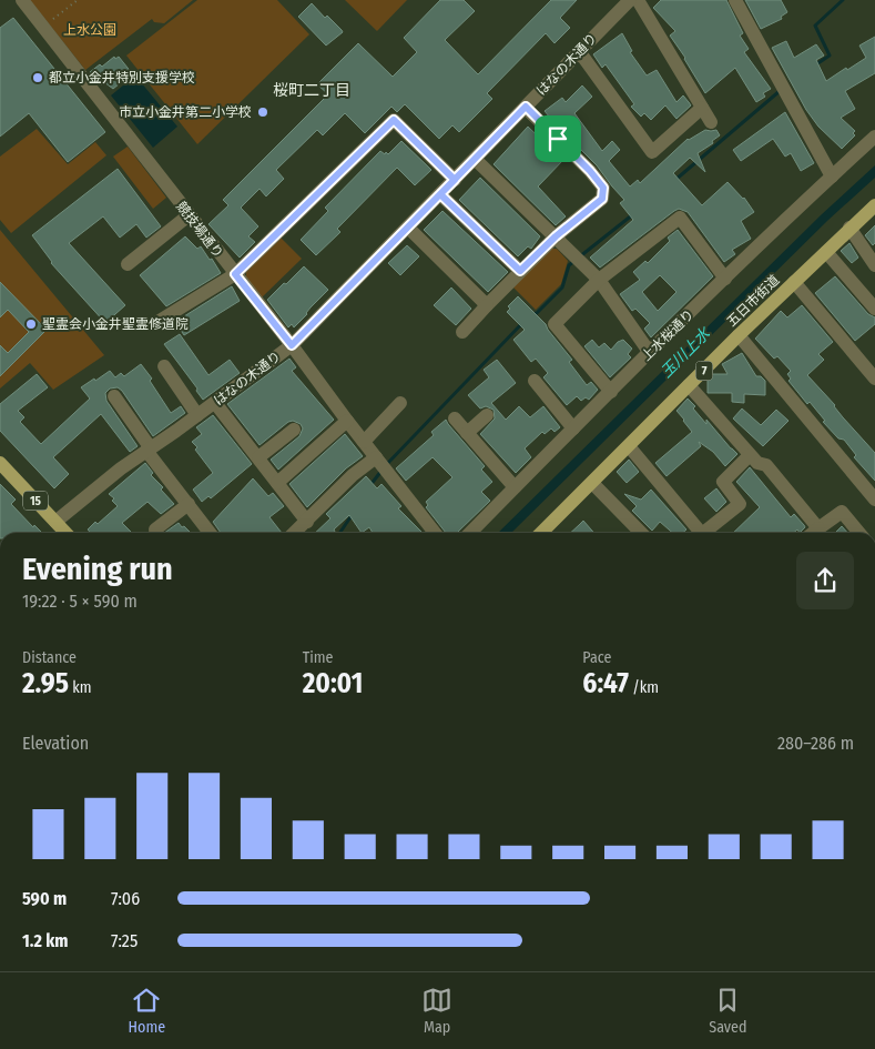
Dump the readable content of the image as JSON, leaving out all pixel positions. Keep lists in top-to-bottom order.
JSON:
{
  "streets": {
    "main road": ["五日市街道", "7", "15"],
    "street": ["はなの木通り", "競技場通り", "上水桜通り"]
  },
  "crossings": [
    ["はなの木通り", "競技場通り"],
    ["はなの木通り", "15"]
  ],
  "districts": ["桜町二丁目"],
  "water": ["玉川上水"],
  "parks": ["上水公園"],
  "places": ["都立小金井特別支援学校", "市立小金井第二小学校", "聖霊会小金井聖霊修道院"],
  "page": {
    "heading": ["Evening run", "19:22 · 5 × 590 m"],
    "stats": [
      ["Distance", "2.95 km"],
      ["Time", "20:01"],
      ["Pace", "6:47 /km"]
    ],
    "chart": ["Elevation", "280–286 m"],
    "list": [
      {
        "name": "590 m",
        "note": "7:06"
      },
      {
        "name": "1.2 km",
        "note": "7:25"
      }
    ],
    "tabs": ["Home", "Map", "Saved"]
  }
}
